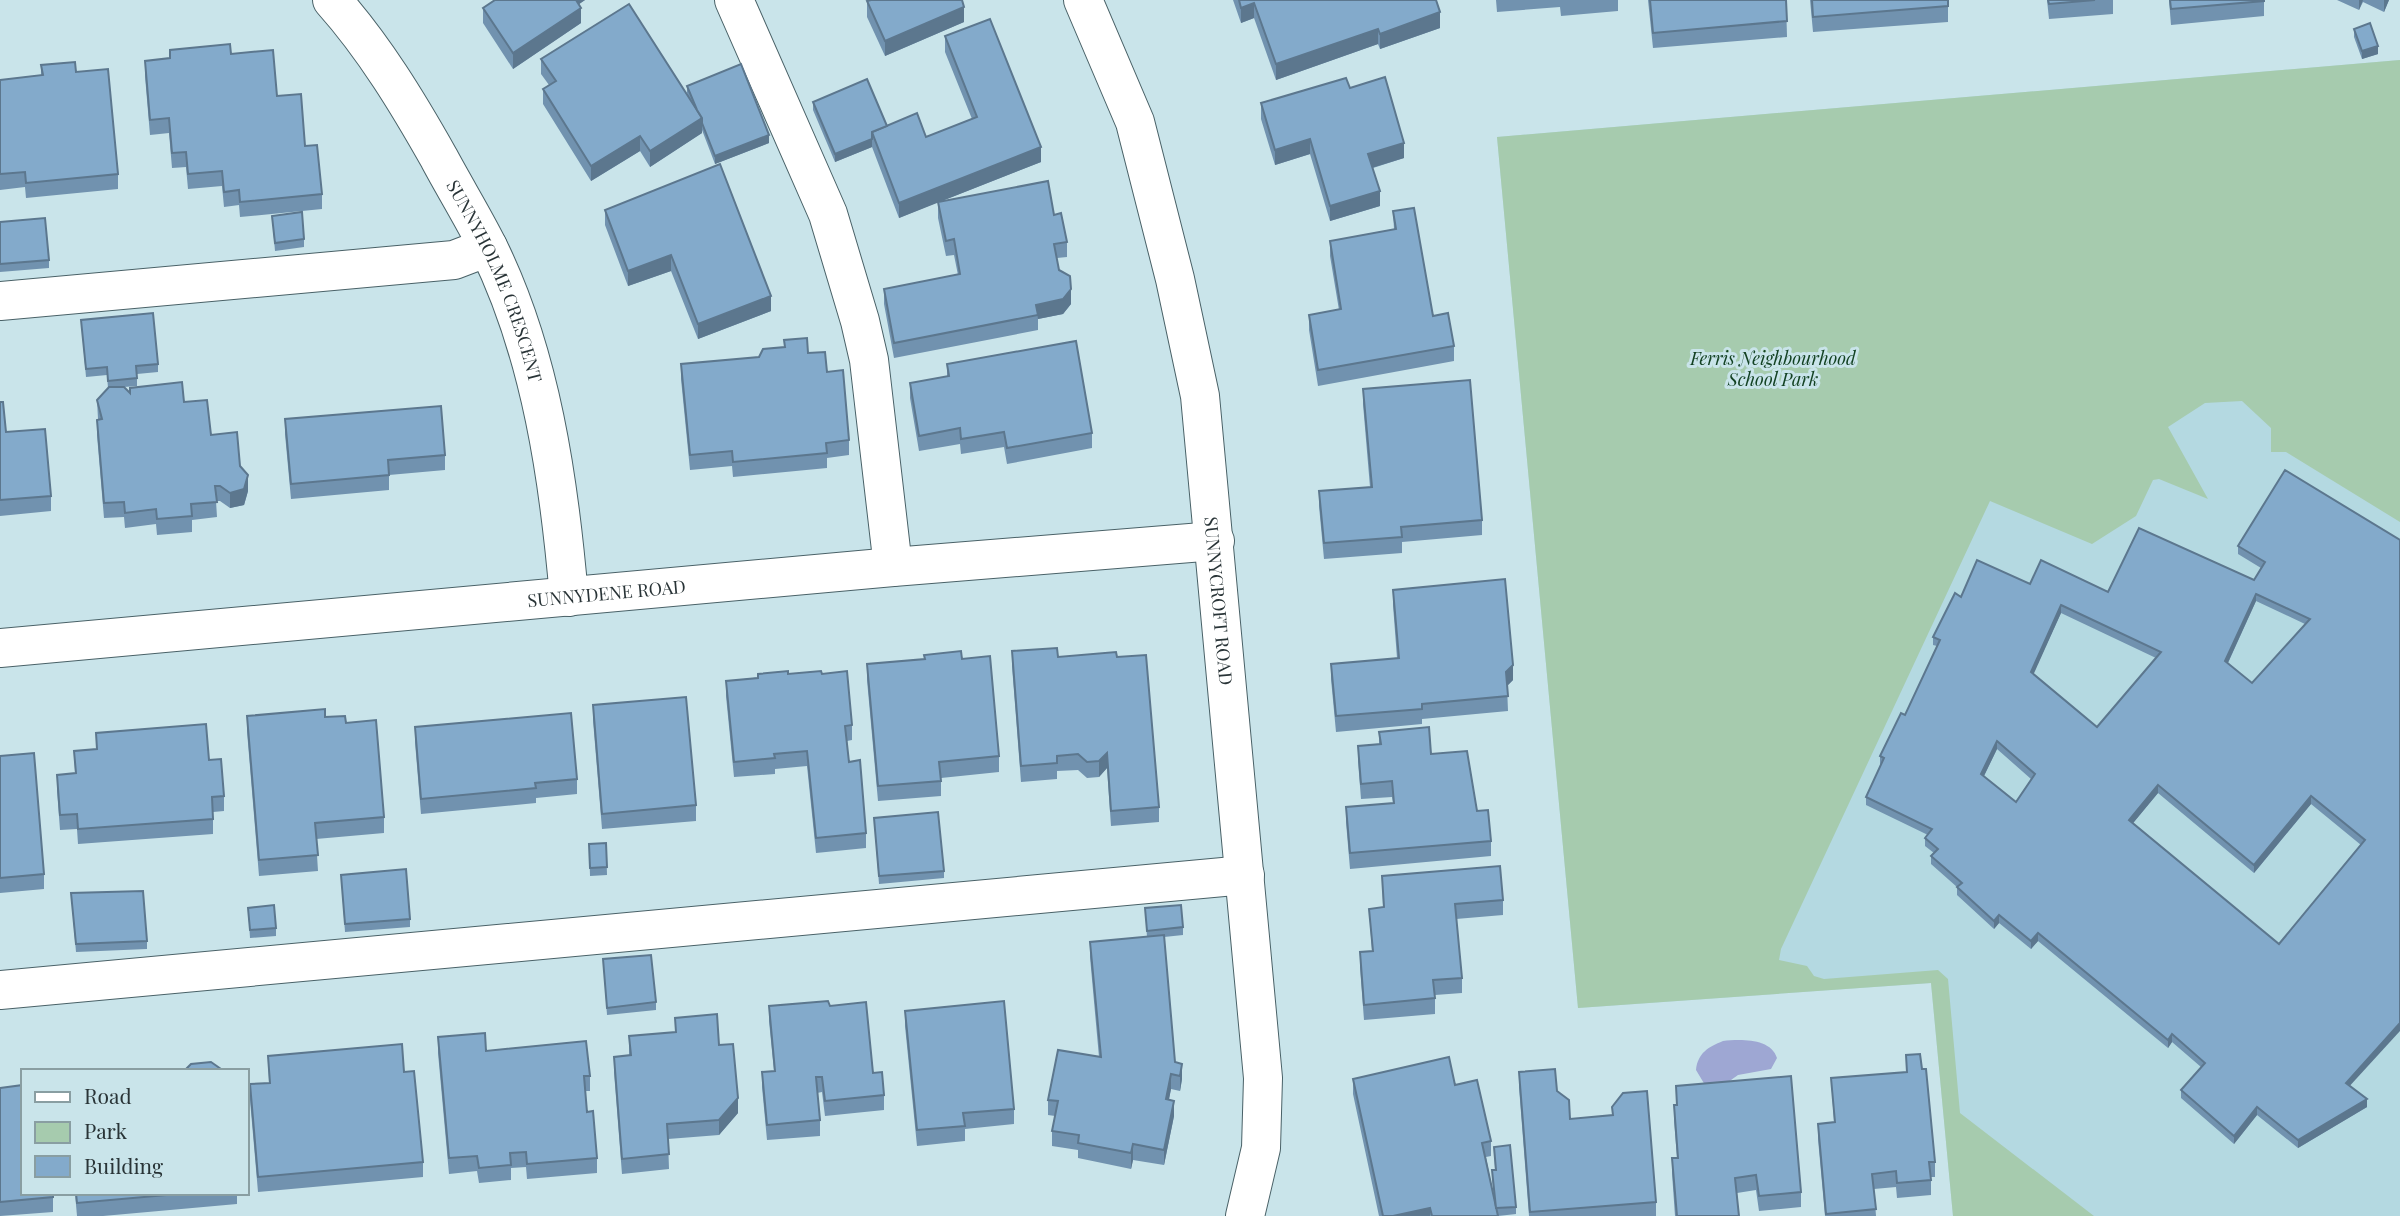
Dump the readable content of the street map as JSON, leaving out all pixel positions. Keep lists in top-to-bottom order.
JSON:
{
  "streets": {
    "street": ["SUNNYHOLME CRESCENT", "SUNNYDENE ROAD", "SUNNYCROFT ROAD"]
  },
  "crossings": [
    ["SUNNYHOLME CRESCENT", "SUNNYDENE ROAD"],
    ["SUNNYDENE ROAD", "SUNNYCROFT ROAD"]
  ],
  "parks": ["Ferris Neighbourhood School Park"],
  "legend": ["Road", "Park", "Building"]
}
